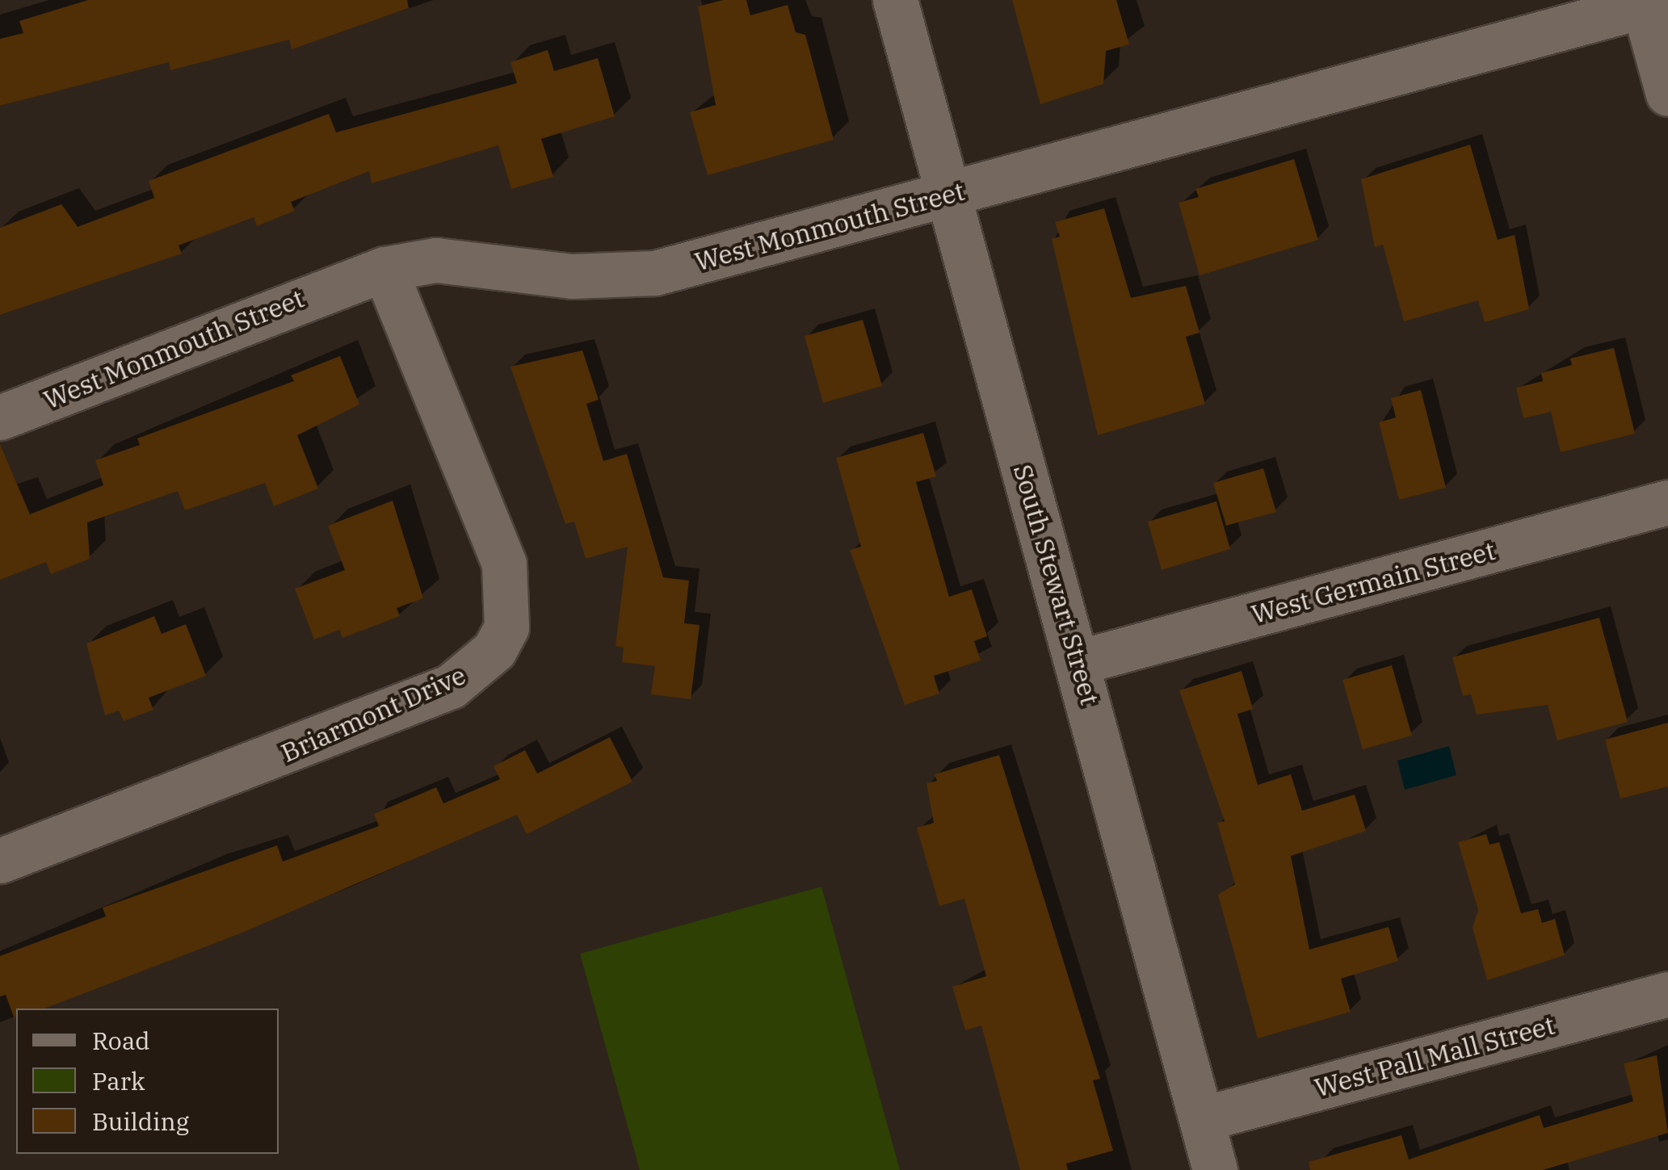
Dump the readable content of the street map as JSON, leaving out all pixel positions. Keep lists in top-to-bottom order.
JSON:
{
  "streets": {
    "street": [
      "West Monmouth Street",
      "West Germain Street",
      "South Stewart Street",
      "Briarmont Drive",
      "West Pall Mall Street"
    ]
  },
  "crossings": [
    ["West Monmouth Street", "South Stewart Street"],
    ["West Monmouth Street", "Briarmont Drive"],
    ["West Germain Street", "South Stewart Street"],
    ["South Stewart Street", "West Pall Mall Street"]
  ],
  "legend": ["Road", "Park", "Building"]
}
